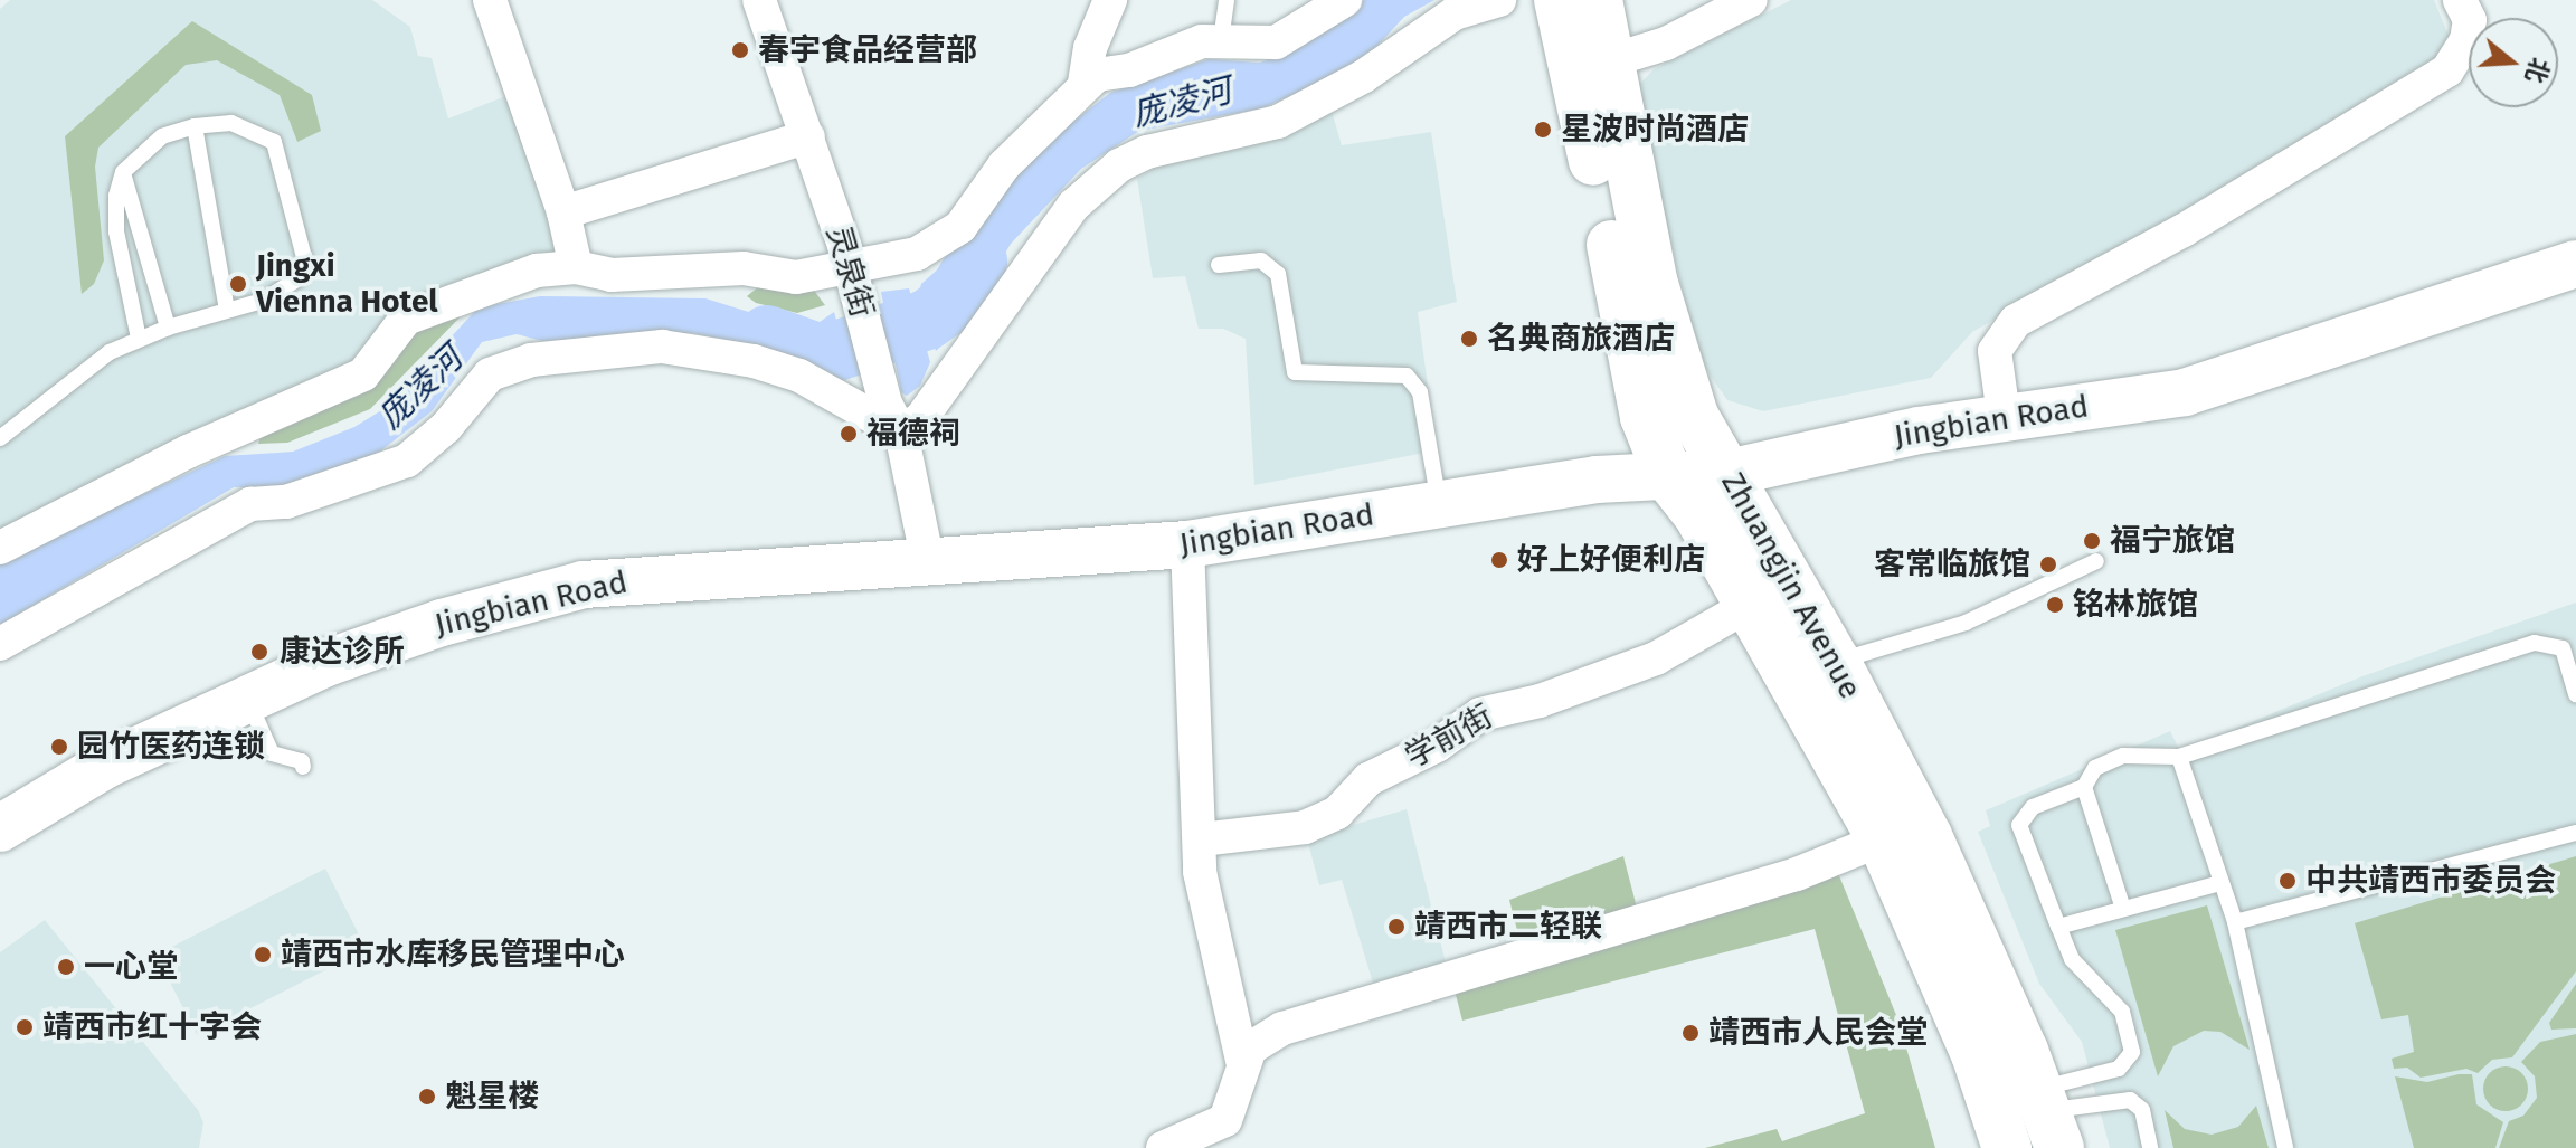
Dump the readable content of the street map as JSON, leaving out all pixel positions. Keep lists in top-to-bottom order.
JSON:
{
  "streets": {
    "main road": ["Jingbian Road", "Zhuangjin Avenue"],
    "street": ["灵泉街", "学前街"]
  },
  "crossings": [
    ["灵泉街", "Jingbian Road"],
    ["Jingbian Road", "Zhuangjin Avenue"],
    ["Zhuangjin Avenue", "学前街"]
  ],
  "water": ["庞凌河"],
  "places": [
    "春宇食品经营部",
    "星波时尚酒店",
    "Jingxi Vienna Hotel",
    "名典商旅酒店",
    "福德祠",
    "福宁旅馆",
    "好上好便利店",
    "客常临旅馆",
    "铭林旅馆",
    "康达诊所",
    "园竹医药连锁",
    "中共靖西市委员会",
    "靖西市二轻联",
    "靖西市水库移民管理中心",
    "一心堂",
    "靖西市红十字会",
    "靖西市人民会堂",
    "魁星楼"
  ],
  "north": "right"
}
